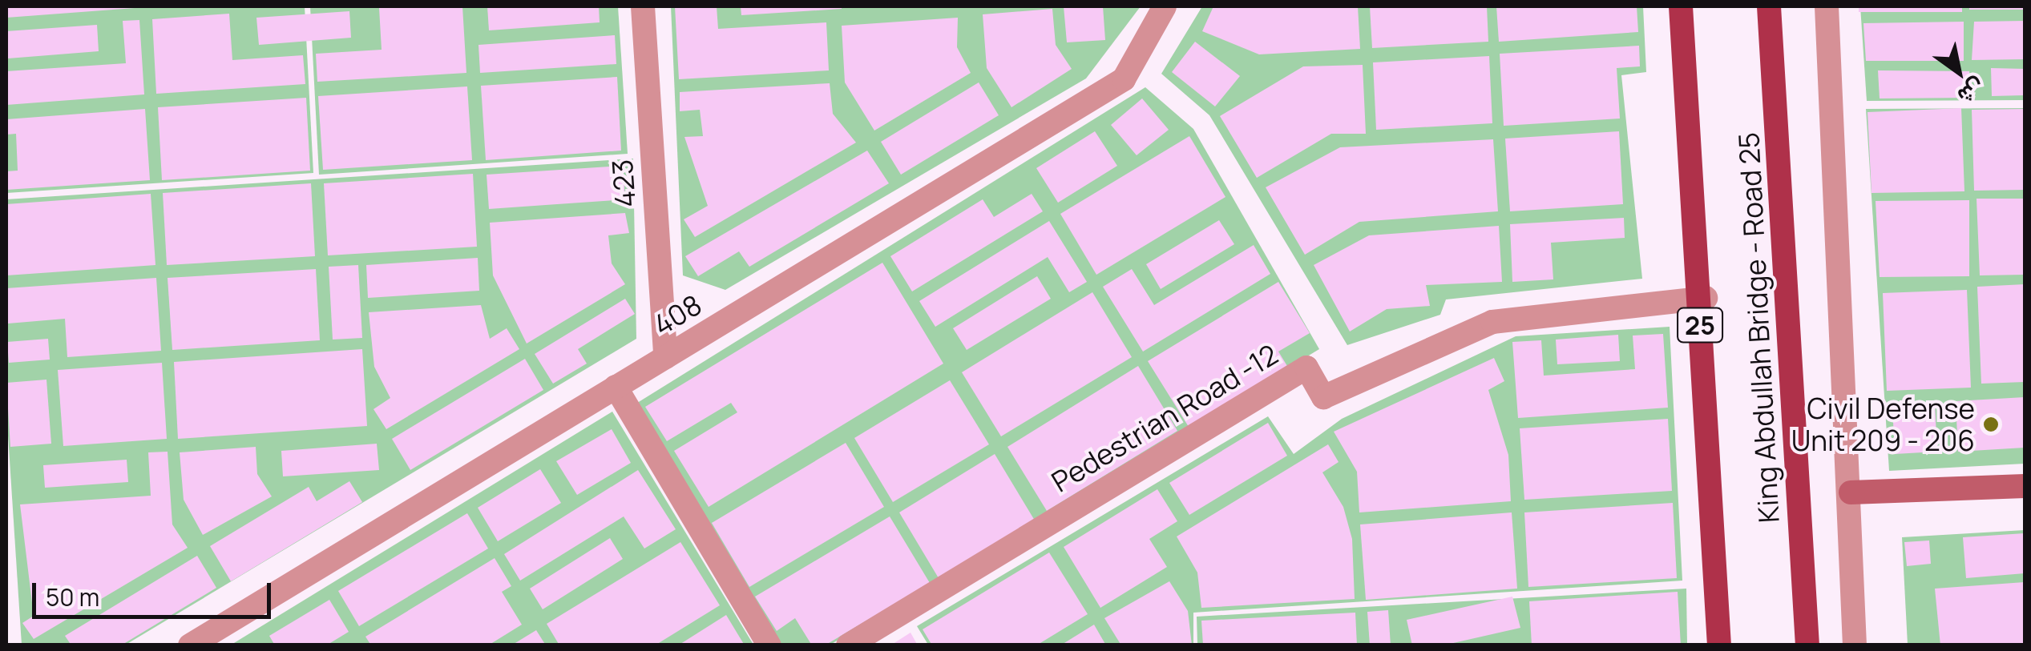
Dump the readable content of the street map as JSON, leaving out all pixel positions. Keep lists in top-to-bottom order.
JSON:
{
  "streets": {
    "main road": ["25", "King Abdullah Bridge - Road 25"],
    "street": ["423", "408", "Pedestrian Road -12"]
  },
  "crossings": [
    ["423", "408"]
  ],
  "places": ["Civil Defense Unit 209 - 206"],
  "scale_bar": "50 m",
  "north": "bottom right"
}
